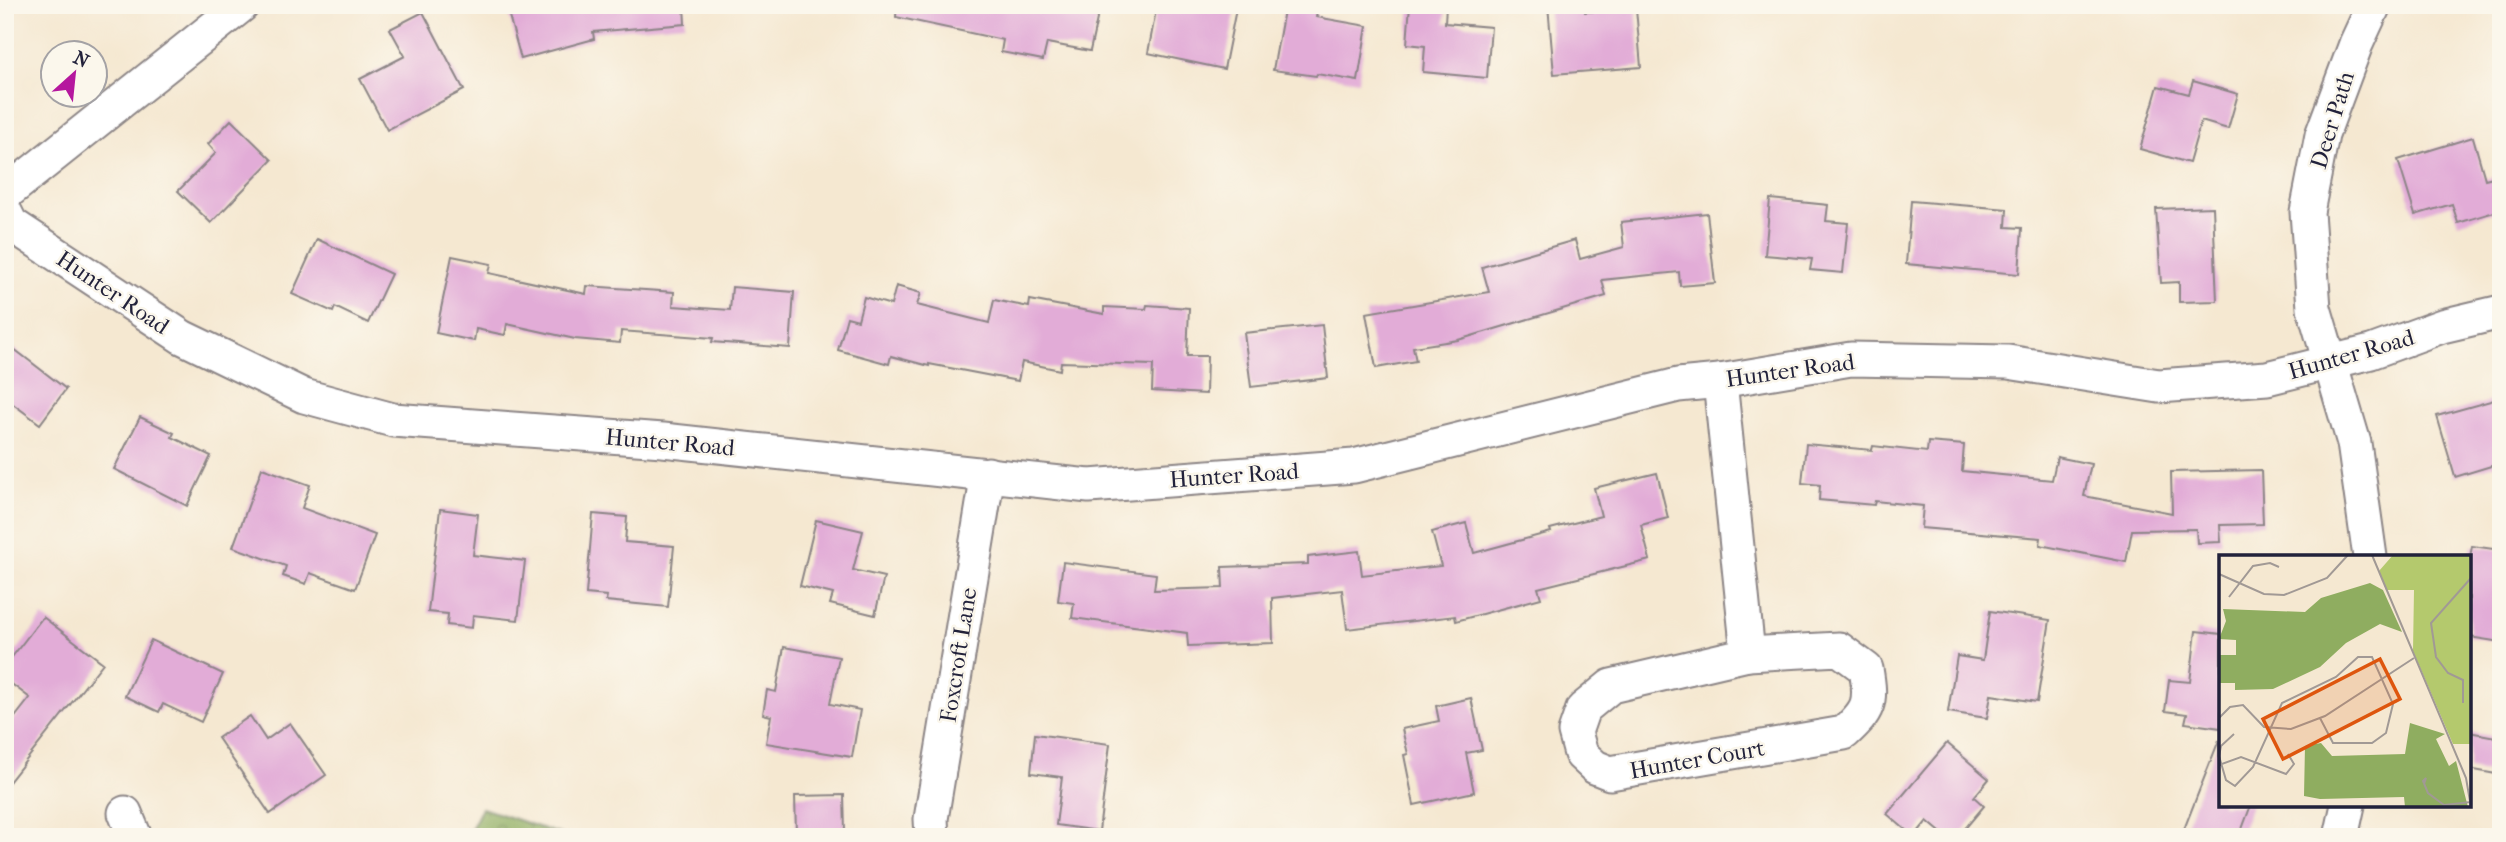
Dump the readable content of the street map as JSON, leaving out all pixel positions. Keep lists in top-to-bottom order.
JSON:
{
  "streets": {
    "street": [
      "Deer Path",
      "Hunter Road",
      "Foxcroft Lane",
      "Hunter Court"
    ]
  },
  "crossings": [
    ["Deer Path", "Hunter Road"],
    ["Hunter Road", "Foxcroft Lane"]
  ],
  "north": "top right"
}
